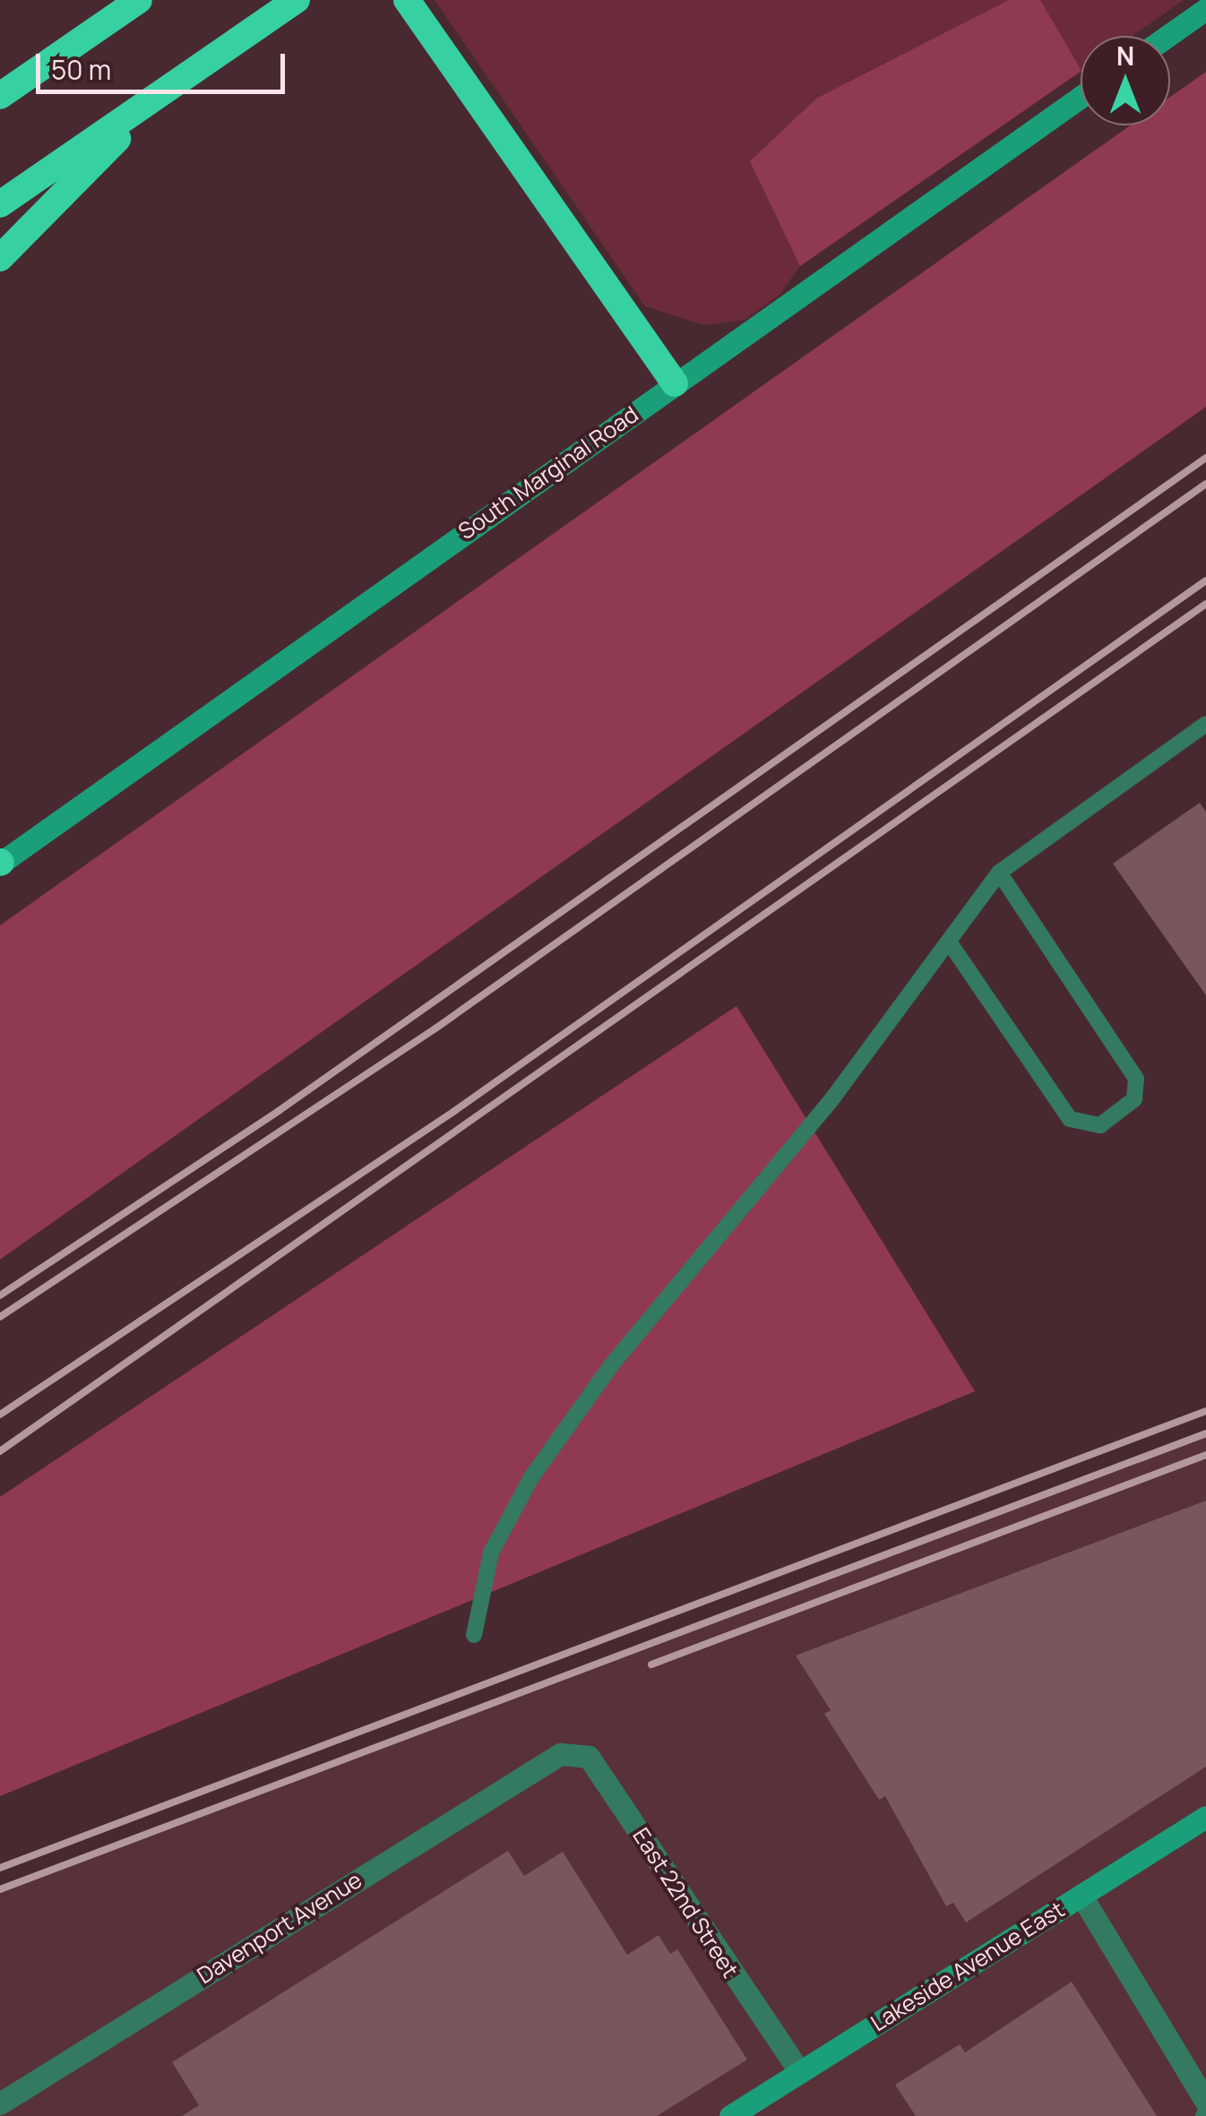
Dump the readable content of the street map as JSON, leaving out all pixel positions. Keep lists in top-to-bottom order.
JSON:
{
  "streets": {
    "street": [
      "South Marginal Road",
      "East 22nd Street",
      "Davenport Avenue",
      "Lakeside Avenue East"
    ]
  },
  "crossings": [
    ["East 22nd Street", "Davenport Avenue"],
    ["East 22nd Street", "Lakeside Avenue East"]
  ],
  "scale_bar": "50 m",
  "north": "top"
}
